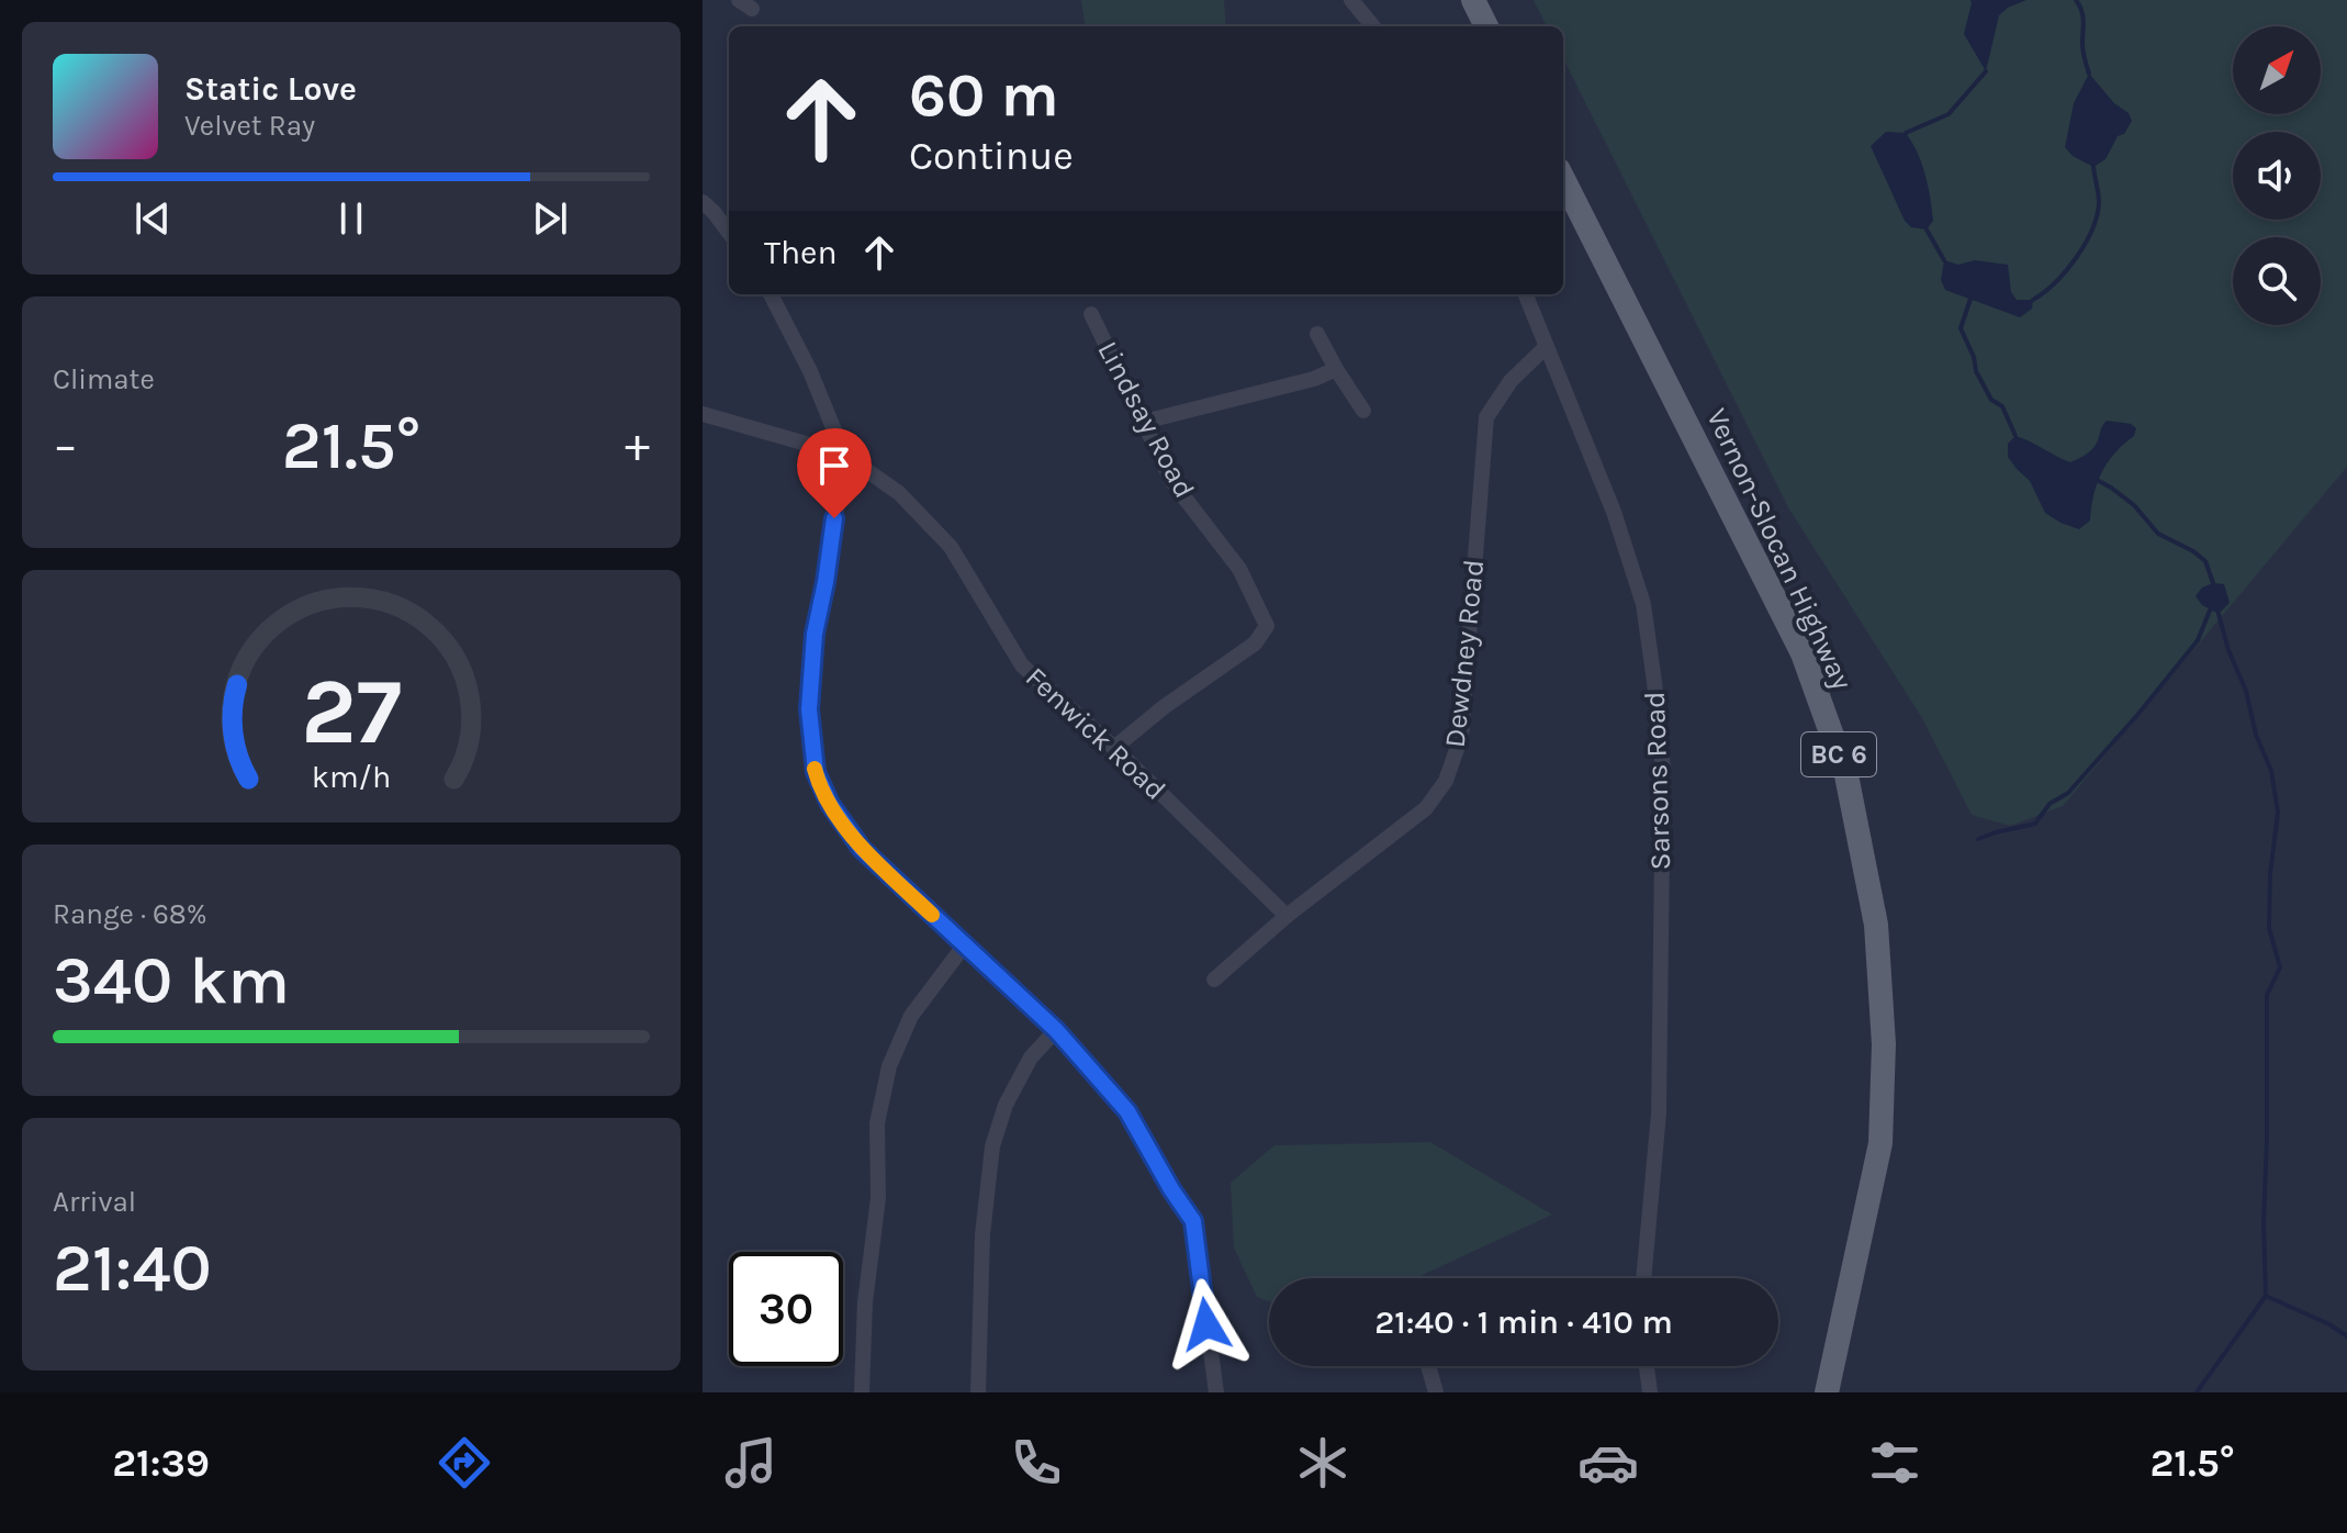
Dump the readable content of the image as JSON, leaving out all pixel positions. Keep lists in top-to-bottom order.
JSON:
{
  "streets": {
    "main road": ["Vernon-Slocan Highway", "BC 6"],
    "street": [
      "Lindsay Road",
      "Dewdney Road",
      "Fenwick Road",
      "Sarsons Road"
    ]
  },
  "crossings": [
    ["Lindsay Road", "Fenwick Road"],
    ["Dewdney Road", "Fenwick Road"],
    ["Dewdney Road", "Sarsons Road"]
  ],
  "north": "top right",
  "page": {
    "turn": ["60 m", "Continue"],
    "song": ["Static Love", "Velvet Ray"],
    "then": "Then",
    "tile": [
      "Climate",
      ["Range · 68%", "340 km"],
      ["Arrival", "21:40"]
    ],
    "heat": ["−", "21.5°", "+"],
    "limit": "30",
    "trip": "21:40 · 1 min · 410 m",
    "tabs": ["21:39", "21.5°"],
    "gauge": ["27", "km/h"]
  }
}
